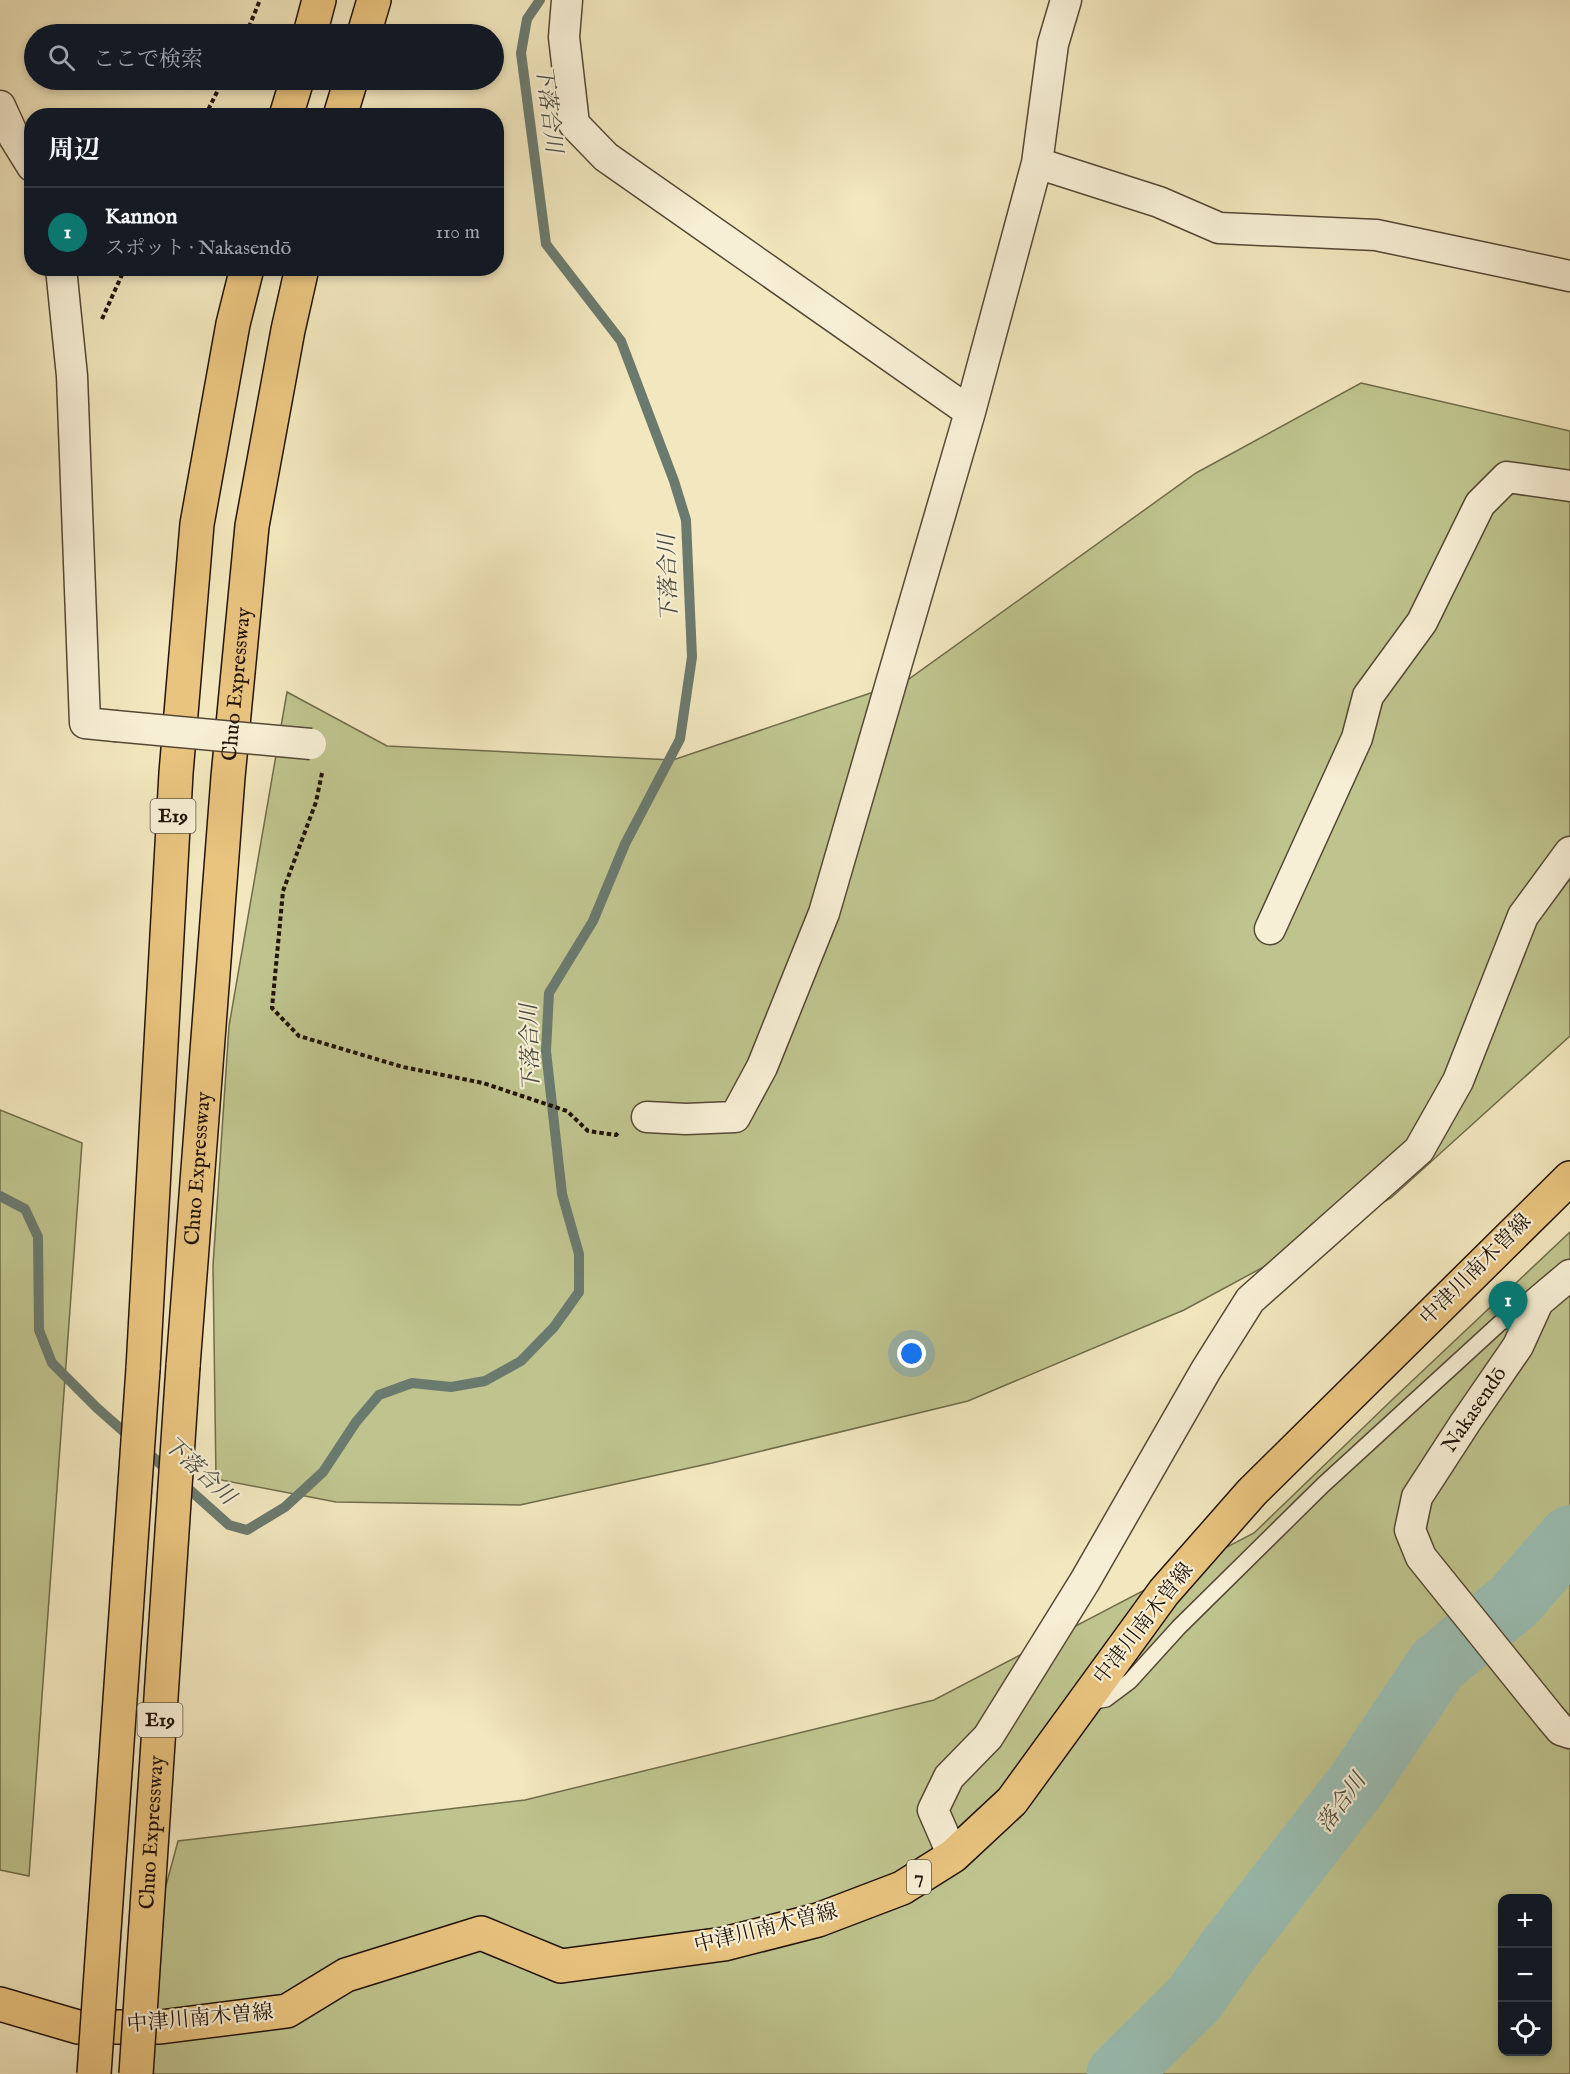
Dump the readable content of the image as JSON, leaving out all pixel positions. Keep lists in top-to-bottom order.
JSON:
{
  "streets": {
    "main road": [
      "Chuo Expressway",
      "E19",
      "中津川南木曽線",
      "7"
    ],
    "street": ["Nakasendō"]
  },
  "water": ["下落合川", "落合川"],
  "page": {
    "search": "ここで検索",
    "heading": "周辺",
    "list": [
      {
        "mark": "1",
        "name": "Kannon",
        "note": "スポット · Nakasendō",
        "value": "110 m"
      }
    ],
    "pins": "1",
    "map_buttons": ["+", "−"]
  }
}
